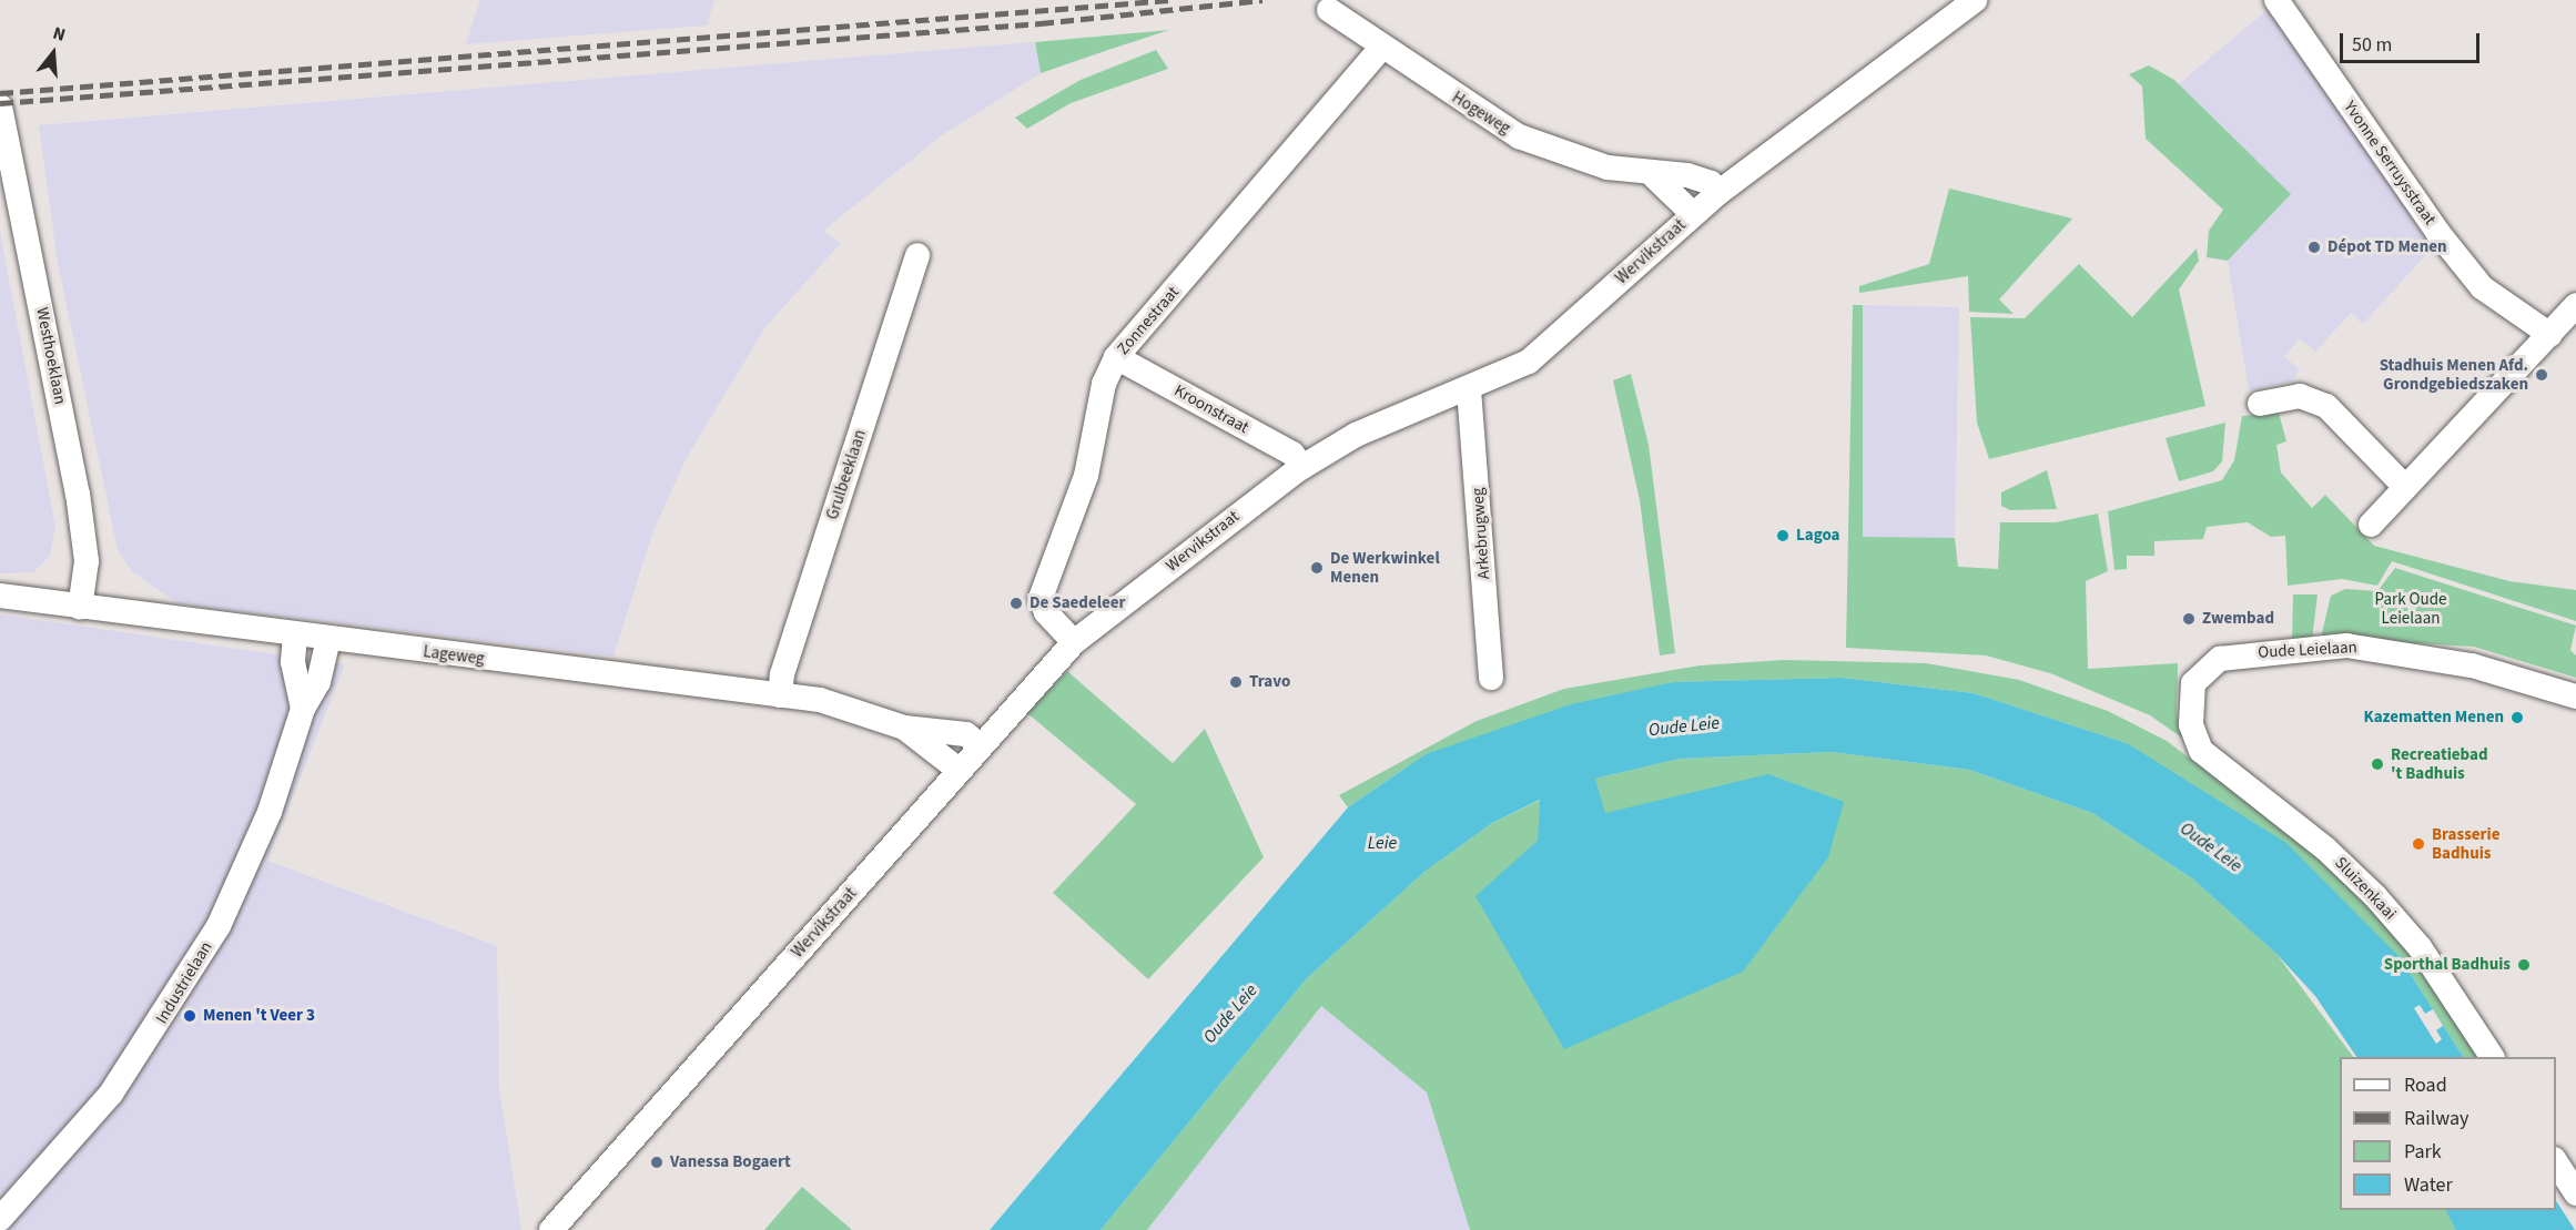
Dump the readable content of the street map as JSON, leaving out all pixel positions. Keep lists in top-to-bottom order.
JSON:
{
  "streets": {
    "street": [
      "Hogeweg",
      "Yvonne Serruysstraat",
      "Wervikstraat",
      "Zonnestraat",
      "Westhoeklaan",
      "Kroonstraat",
      "Grulbeeklaan",
      "Arkebrugweg",
      "Oude Leielaan",
      "Lageweg",
      "Sluizenkaai",
      "Industrielaan"
    ]
  },
  "crossings": [
    ["Hogeweg", "Wervikstraat"],
    ["Hogeweg", "Zonnestraat"],
    ["Wervikstraat", "Zonnestraat"],
    ["Wervikstraat", "Kroonstraat"],
    ["Wervikstraat", "Arkebrugweg"],
    ["Wervikstraat", "Lageweg"],
    ["Zonnestraat", "Kroonstraat"],
    ["Westhoeklaan", "Lageweg"],
    ["Grulbeeklaan", "Lageweg"],
    ["Oude Leielaan", "Sluizenkaai"],
    ["Lageweg", "Industrielaan"]
  ],
  "water": ["Oude Leie", "Leie"],
  "parks": ["Park Oude Leielaan"],
  "places": [
    "Dépot TD Menen",
    "Stadhuis Menen Afd. Grondgebiedszaken",
    "Lagoa",
    "De Werkwinkel Menen",
    "De Saedeleer",
    "Zwembad",
    "Travo",
    "Kazematten Menen",
    "Recreatiebad 't Badhuis",
    "Brasserie Badhuis",
    "Sporthal Badhuis",
    "Menen 't Veer 3",
    "Vanessa Bogaert"
  ],
  "legend": [
    "Road",
    "Railway",
    "Park",
    "Water"
  ],
  "scale_bar": "50 m",
  "north": "top"
}
